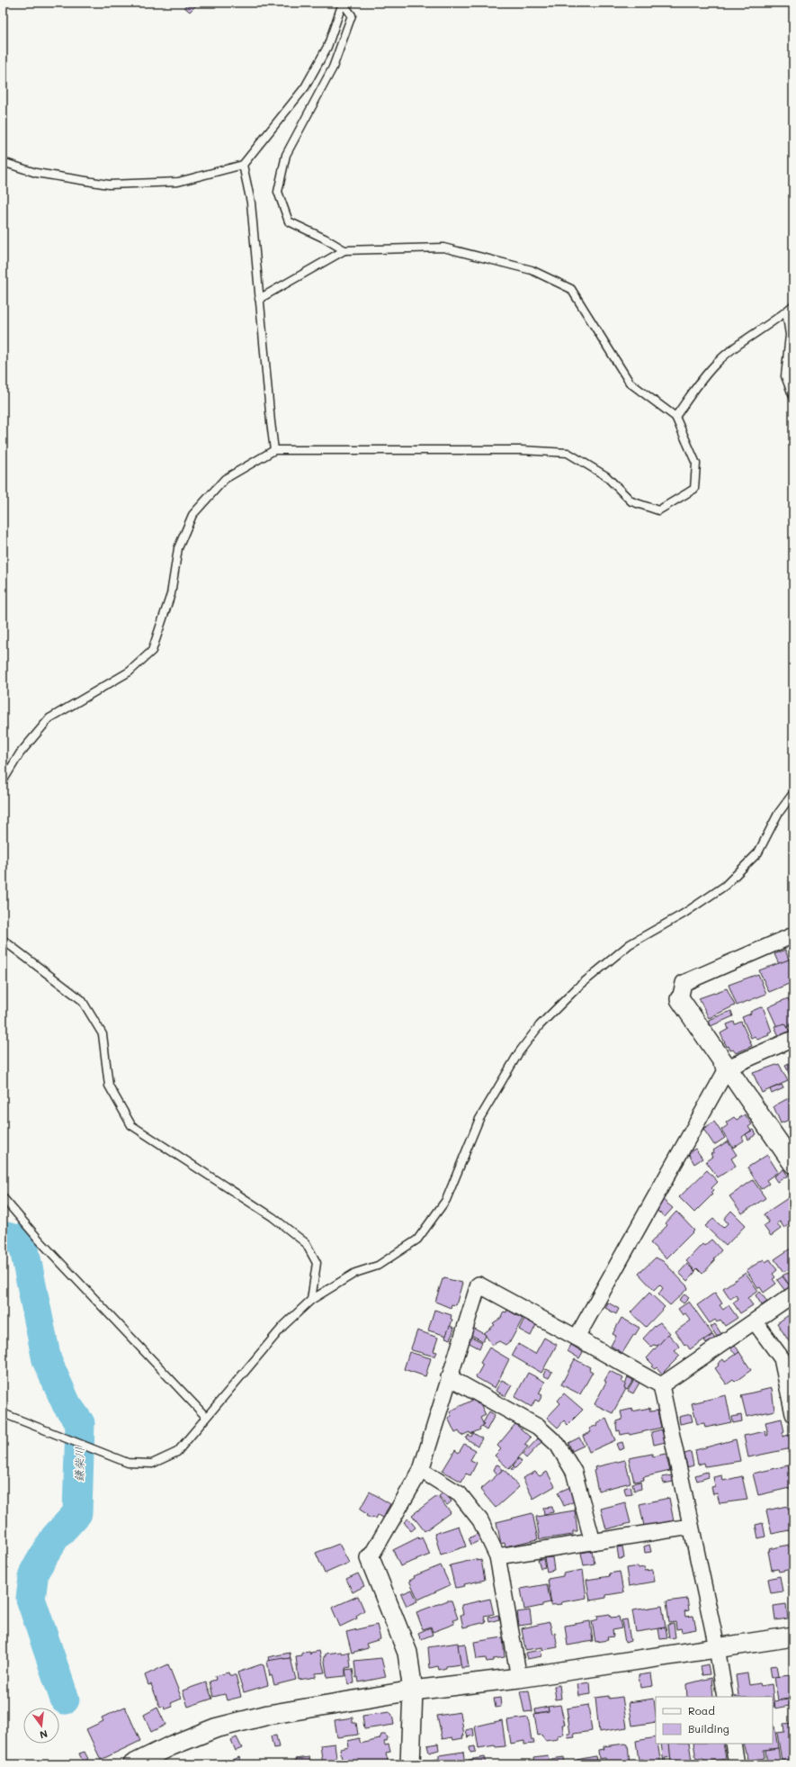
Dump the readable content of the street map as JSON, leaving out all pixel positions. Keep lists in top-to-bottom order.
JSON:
{
  "water": ["鎌柴川"],
  "legend": ["Road", "Building"],
  "north": "bottom"
}
